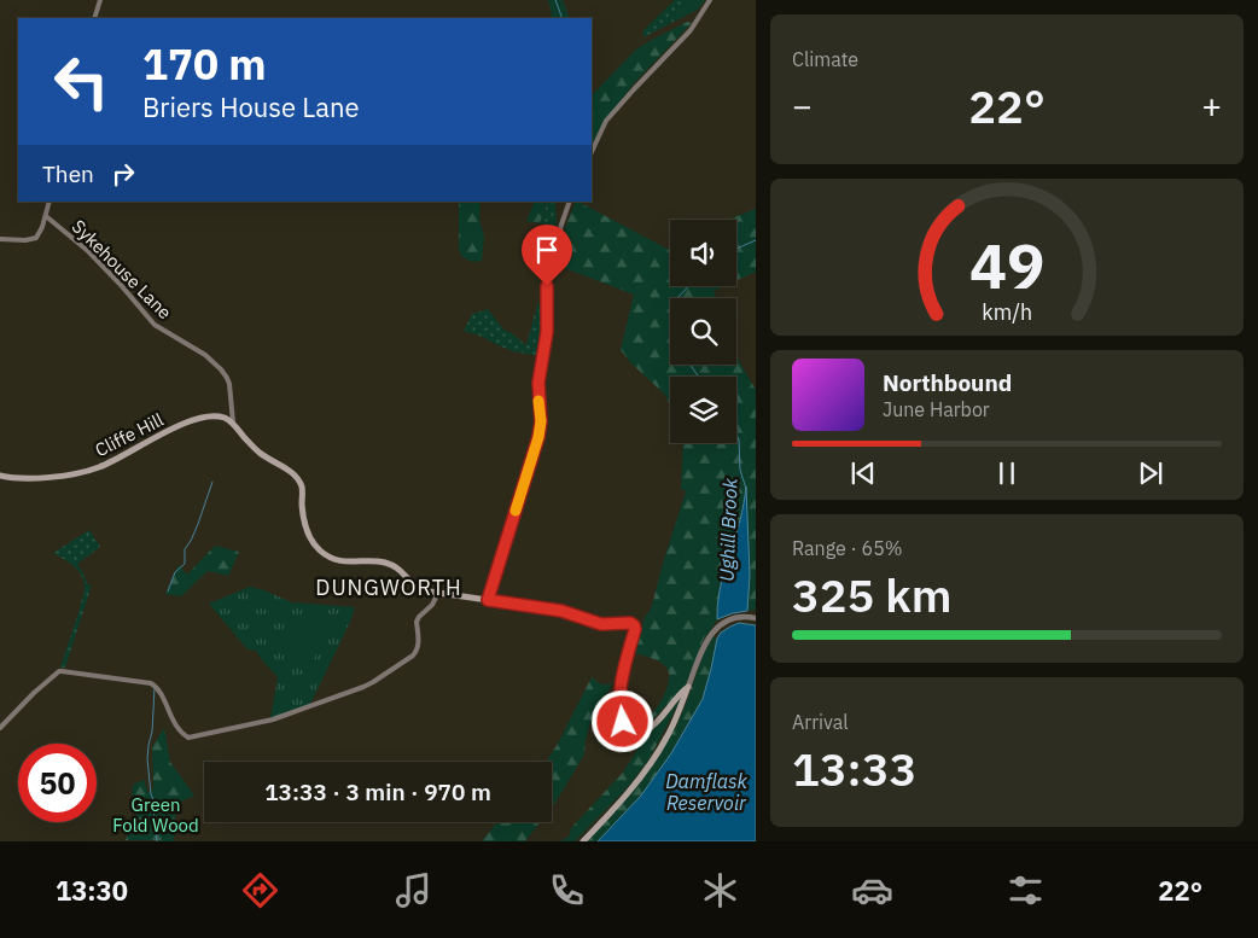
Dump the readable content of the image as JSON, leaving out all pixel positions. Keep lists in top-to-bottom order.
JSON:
{
  "streets": {
    "main road": ["Cliffe Hill"],
    "street": ["Sykehouse Lane"]
  },
  "crossings": [
    ["Sykehouse Lane", "Cliffe Hill"]
  ],
  "districts": ["DUNGWORTH"],
  "water": ["Ughill Brook", "Damflask Reservoir"],
  "parks": ["Green Fold Wood"],
  "page": {
    "tile": [
      "Climate",
      ["Range · 65%", "325 km"],
      ["Arrival", "13:33"]
    ],
    "turn": ["170 m", "Briers House Lane"],
    "heat": ["−", "22°", "+"],
    "then": "Then",
    "song": ["Northbound", "June Harbor"],
    "limit": "50",
    "trip": "13:33 · 3 min · 970 m",
    "tabs": ["13:30", "22°"],
    "gauge": ["49", "km/h"]
  }
}
